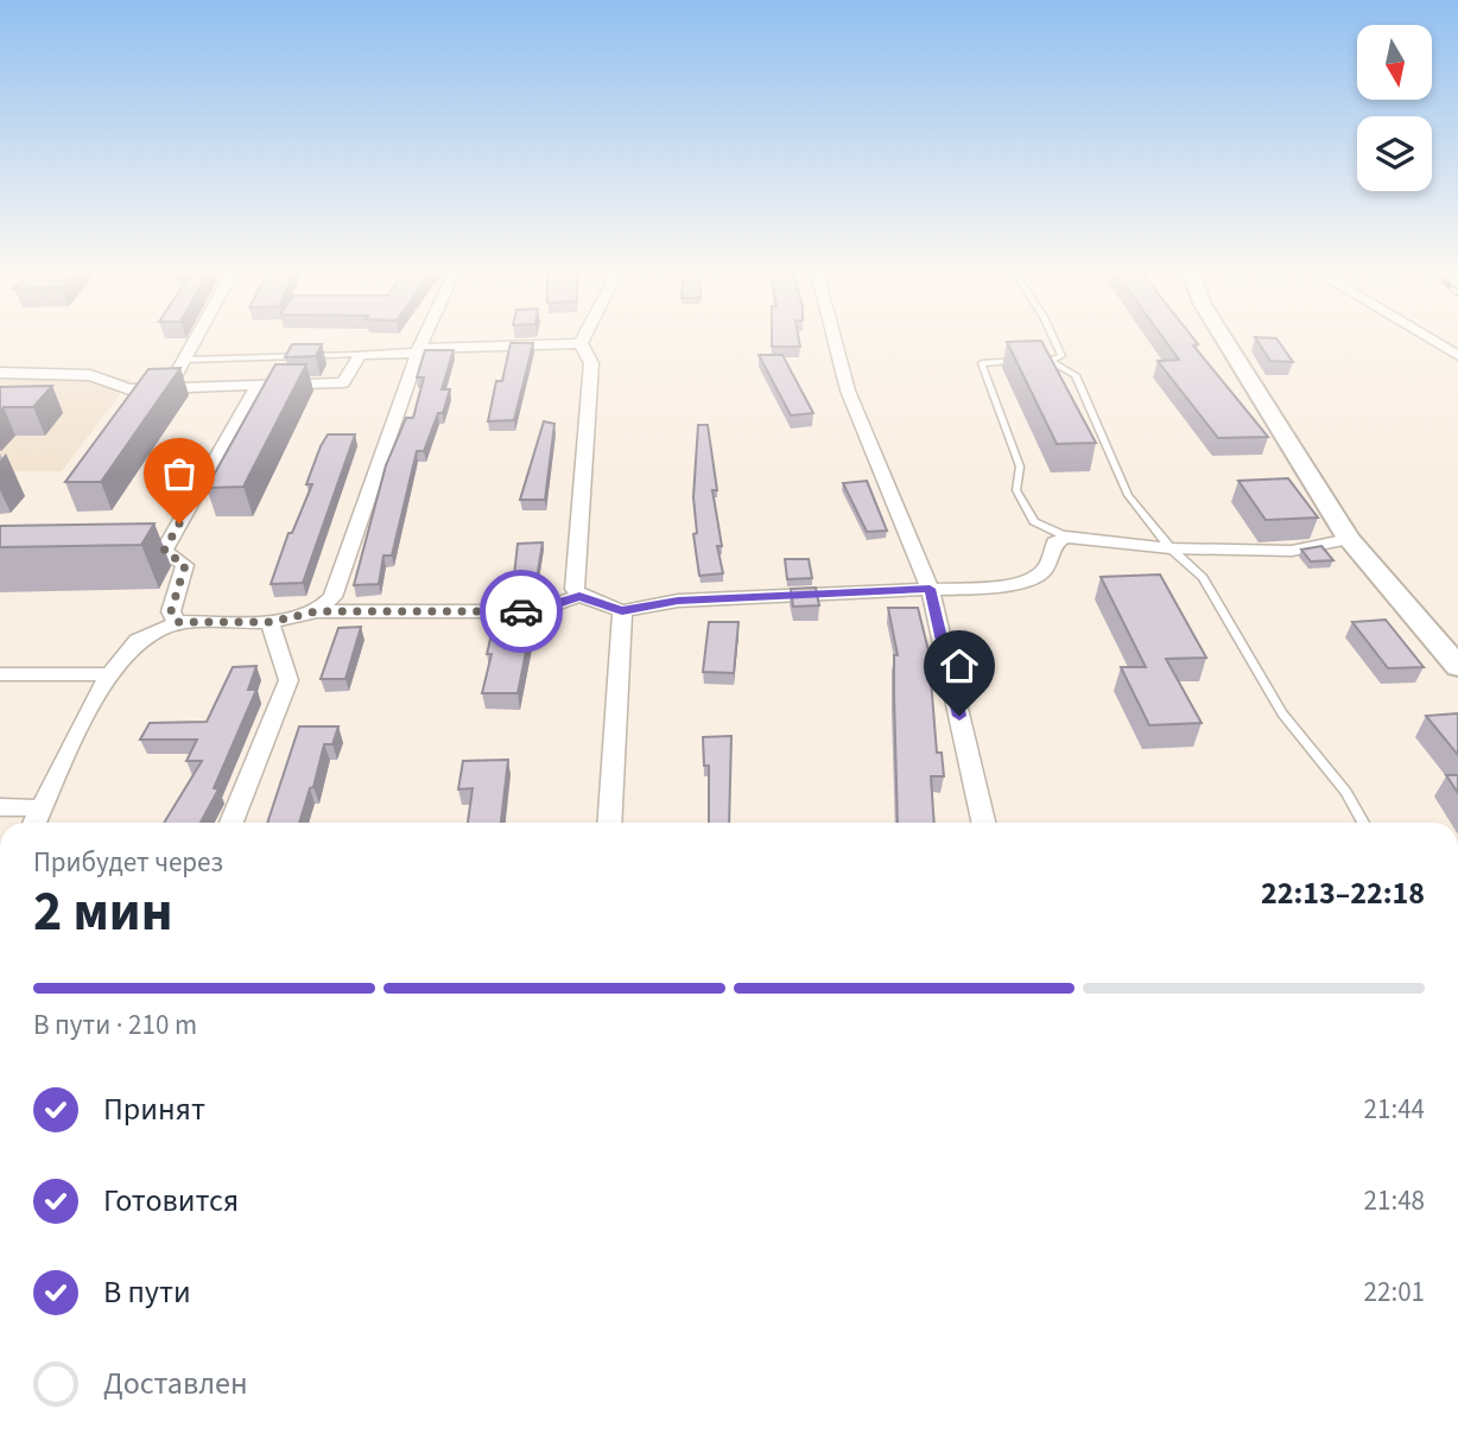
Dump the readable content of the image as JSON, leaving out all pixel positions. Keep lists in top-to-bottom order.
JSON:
{
  "north": "bottom",
  "page": {
    "heading": ["2 мин", "Прибудет через", "22:13–22:18"],
    "bar": "В пути · 210 m",
    "list": [
      ["Принят", "21:44"],
      ["Готовится", "21:48"],
      ["В пути", "22:01"],
      "Доставлен"
    ]
  }
}
